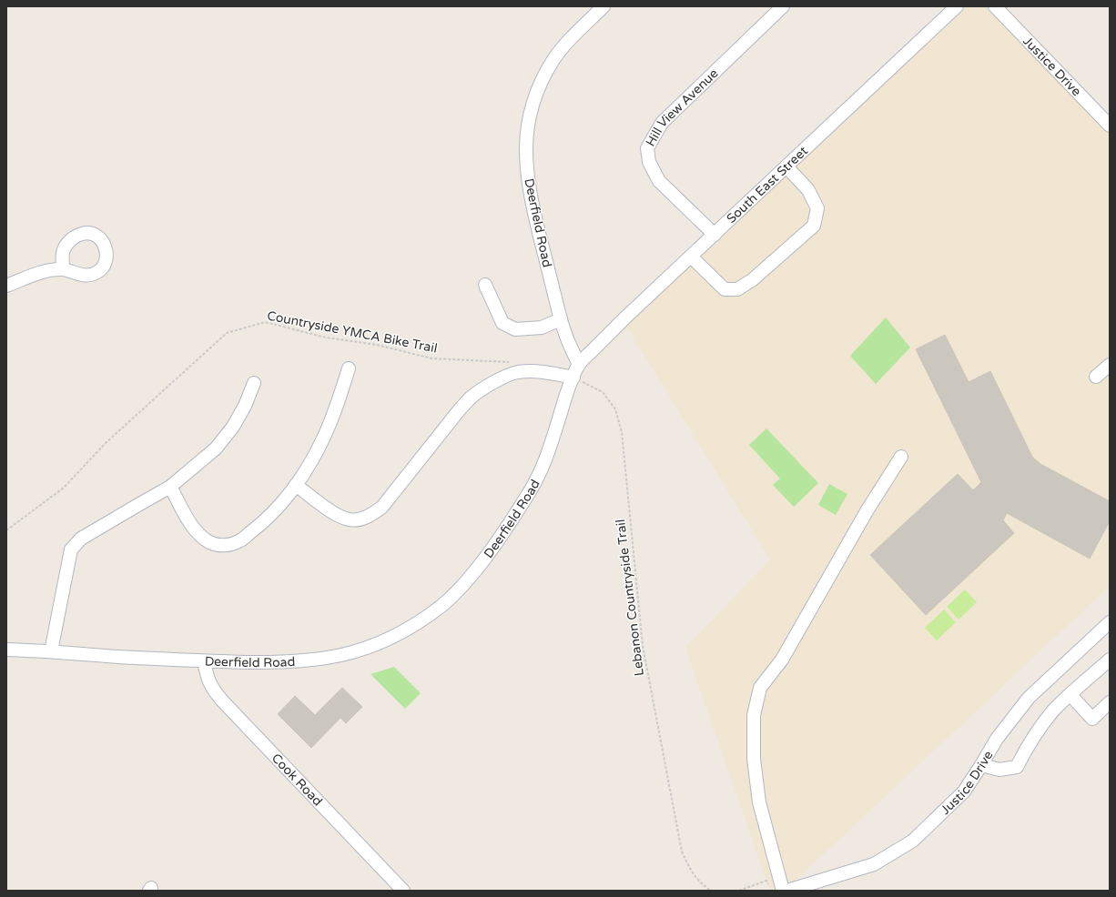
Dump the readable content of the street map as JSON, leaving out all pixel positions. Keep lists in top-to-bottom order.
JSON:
{
  "streets": {
    "street": [
      "Justice Drive",
      "Hill View Avenue",
      "South East Street",
      "Deerfield Road",
      "Cook Road"
    ],
    "path": ["Countryside YMCA Bike Trail", "Lebanon Countryside Trail"]
  },
  "crossings": [
    ["Hill View Avenue", "South East Street"],
    ["South East Street", "Deerfield Road"],
    ["Deerfield Road", "Lebanon Countryside Trail"],
    ["Deerfield Road", "Cook Road"]
  ]
}
